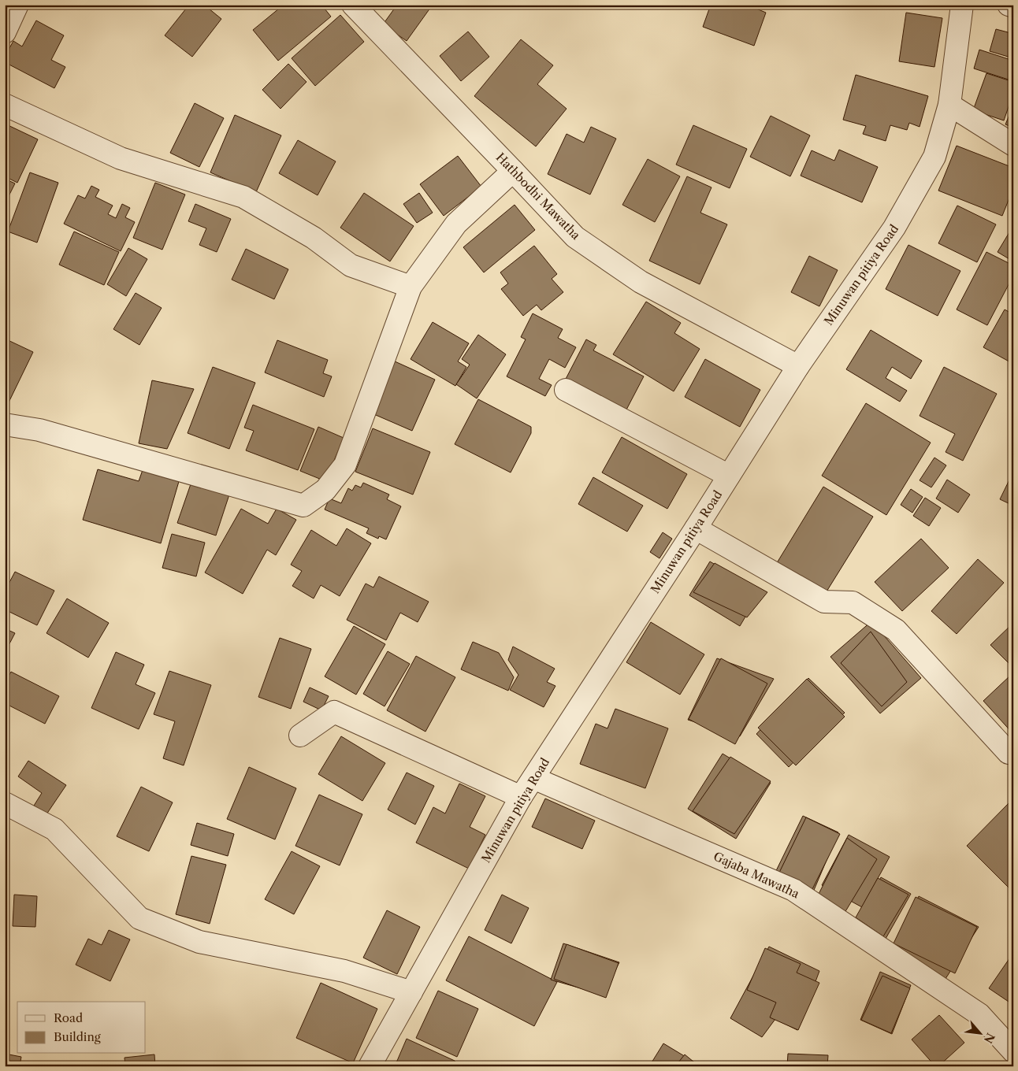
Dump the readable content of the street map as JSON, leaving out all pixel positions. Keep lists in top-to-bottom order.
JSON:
{
  "streets": {
    "street": ["Hathbodhi Mawatha", "Minuwan pitiya Road", "Gajaba Mawatha"]
  },
  "crossings": [
    ["Hathbodhi Mawatha", "Minuwan pitiya Road"],
    ["Minuwan pitiya Road", "Gajaba Mawatha"]
  ],
  "legend": ["Road", "Building"],
  "north": "bottom right"
}
